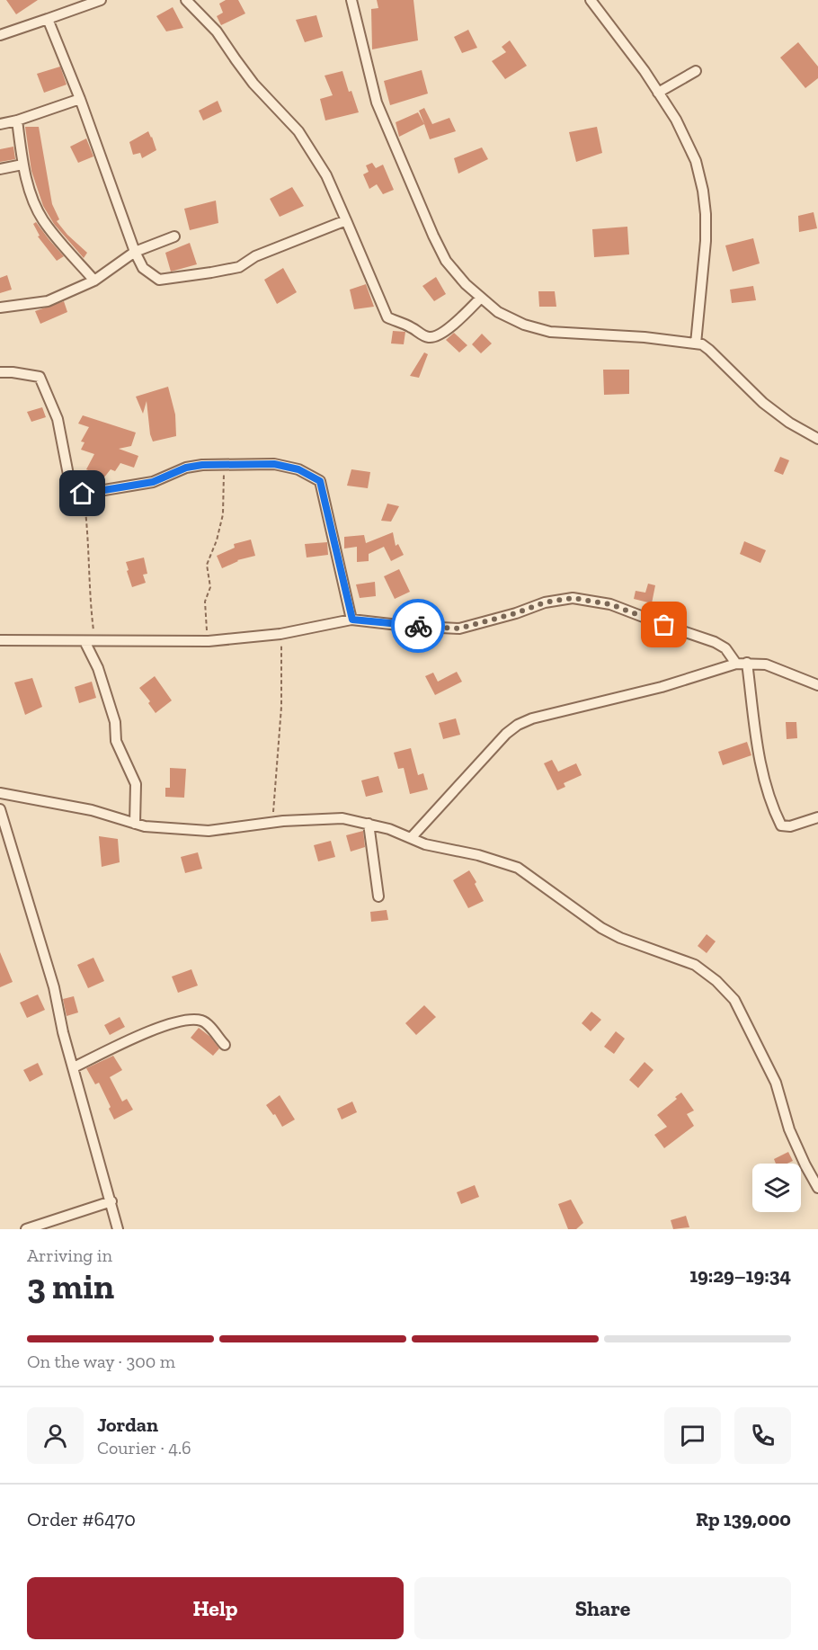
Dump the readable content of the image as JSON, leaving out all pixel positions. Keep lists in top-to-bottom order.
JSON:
{
  "page": {
    "heading": ["3 min", "Arriving in", "19:29–19:34"],
    "panel": [
      "Jordan",
      "Courier · 4.6",
      "Order #6470",
      "Rp 139,000"
    ],
    "bar": "On the way · 300 m",
    "buttons": ["Help", "Share"]
  }
}
